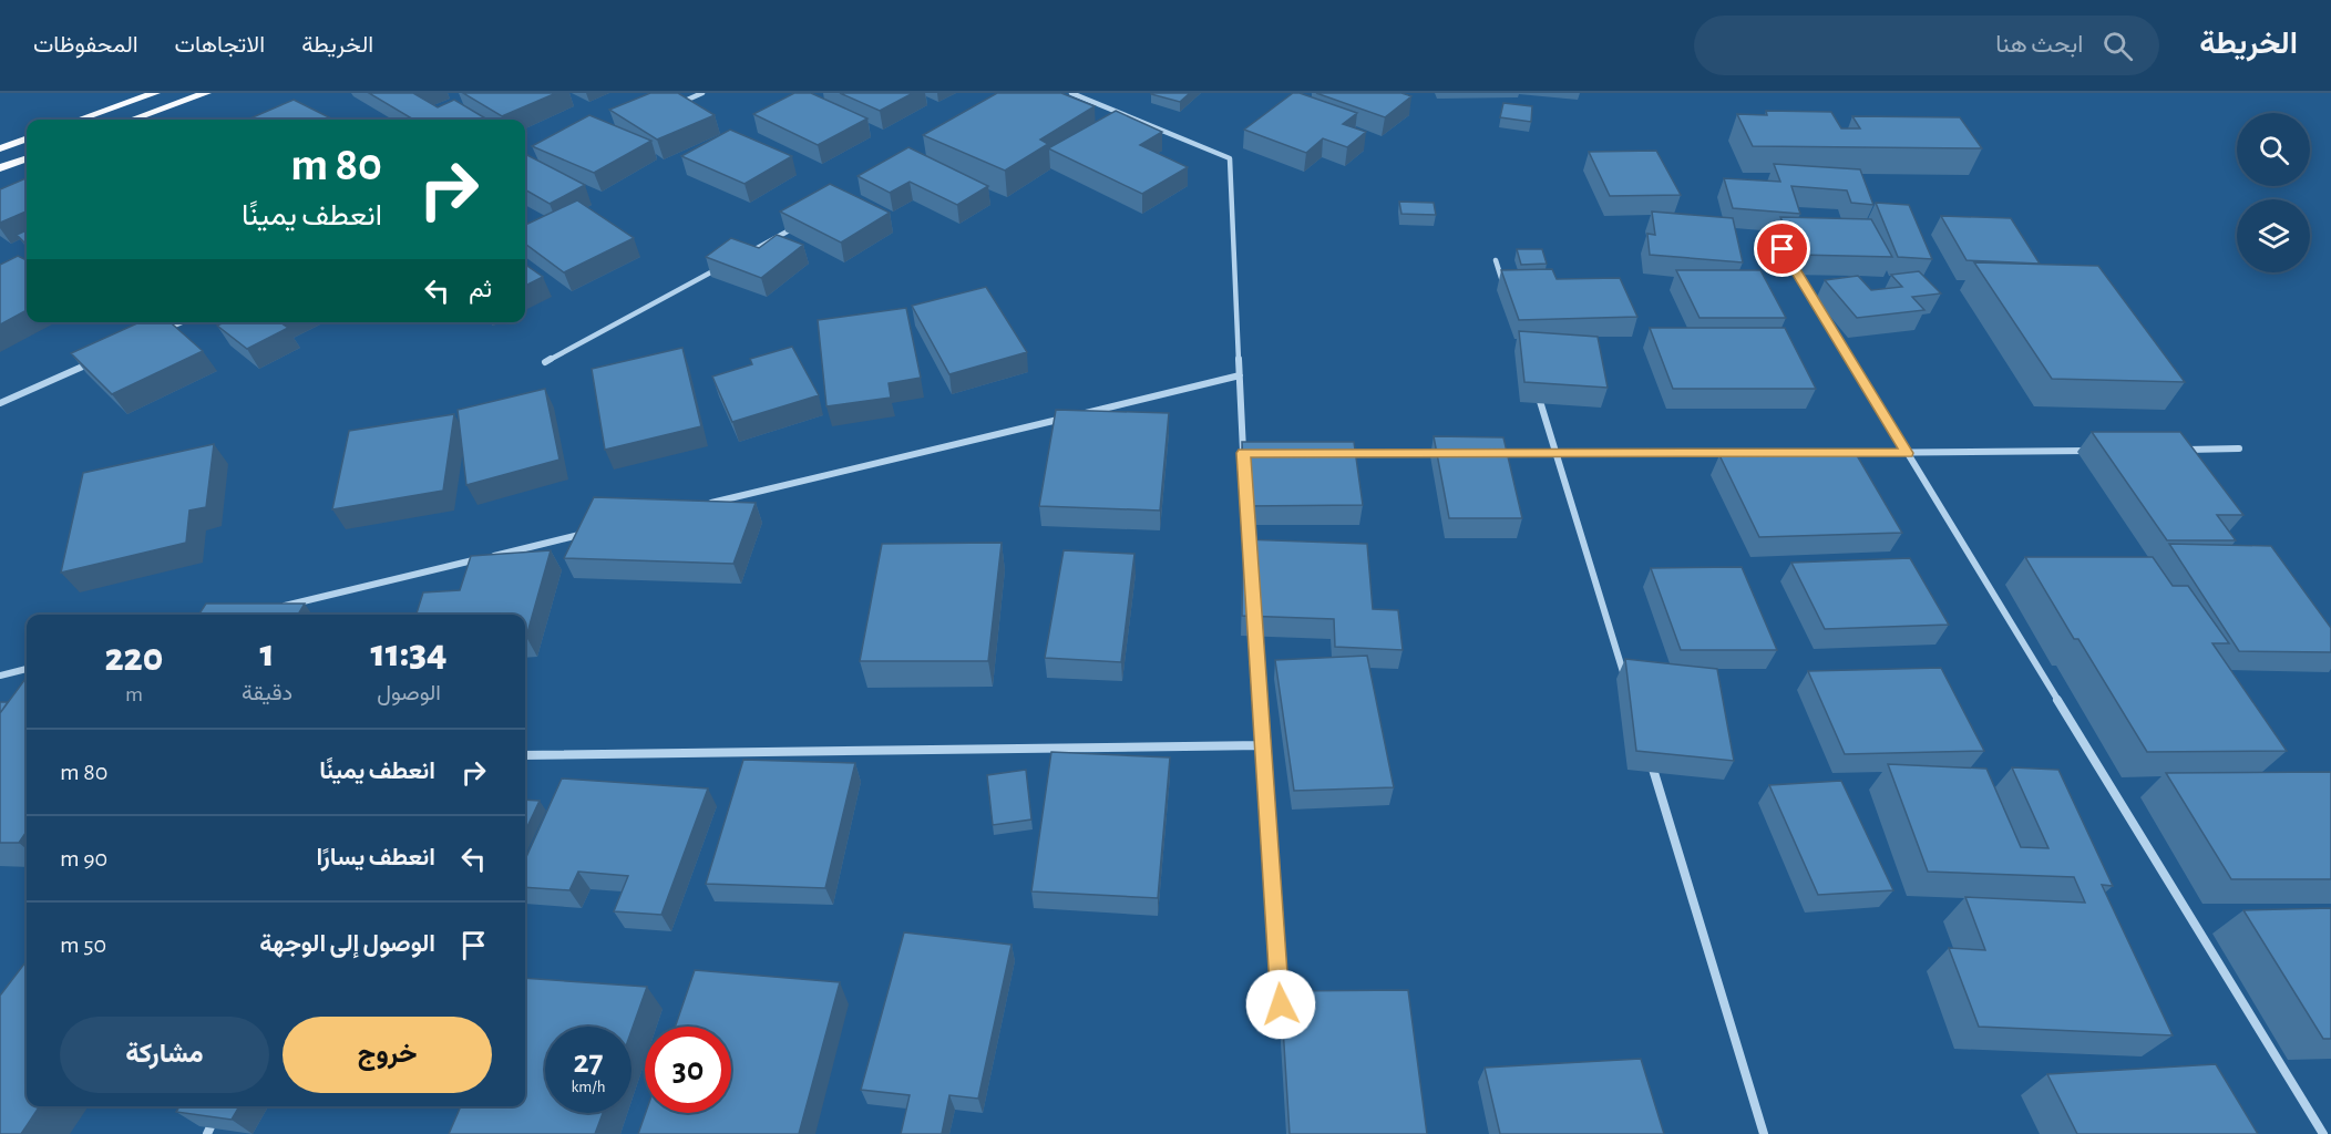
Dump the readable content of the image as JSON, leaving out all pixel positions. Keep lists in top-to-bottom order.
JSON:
{
  "page": {
    "header": "الخريطة",
    "search": "ابحث هنا",
    "nav": ["الخريطة", "الاتجاهات", "المحفوظات"],
    "turn": ["80 m", "انعطف يمينًا"],
    "then": "ثم",
    "eta": [
      "11:34",
      "الوصول",
      "1",
      "دقيقة",
      "220",
      "m"
    ],
    "list": [
      {
        "name": "انعطف يمينًا",
        "value": "80 m"
      },
      {
        "name": "انعطف يسارًا",
        "value": "90 m"
      },
      {
        "name": "الوصول إلى الوجهة",
        "value": "50 m"
      }
    ],
    "buttons": ["خروج", "مشاركة"],
    "speed": "27 km/h",
    "limit": "30"
  }
}
